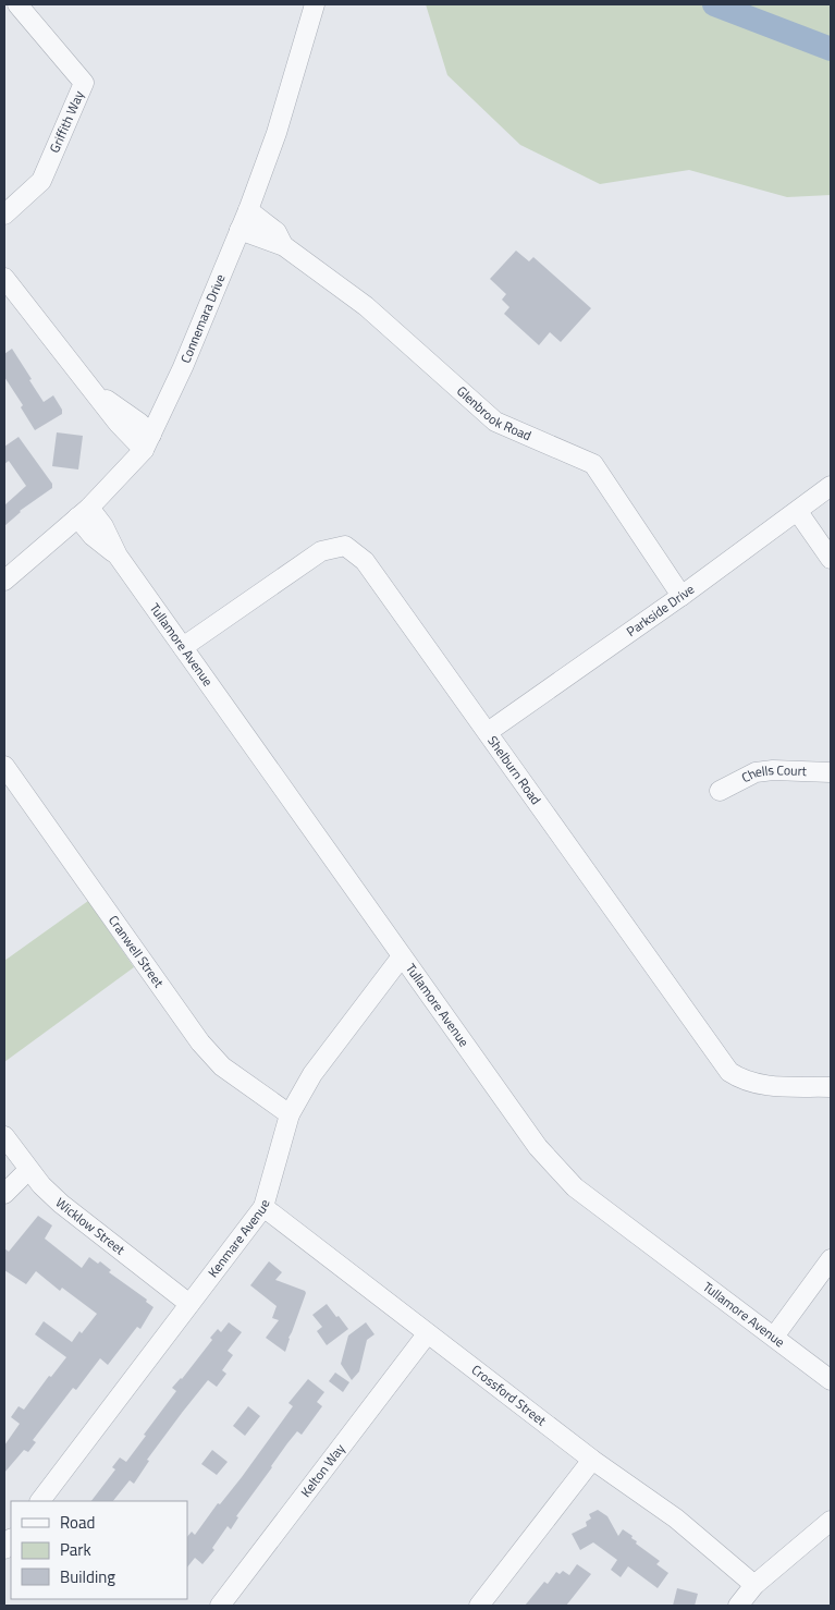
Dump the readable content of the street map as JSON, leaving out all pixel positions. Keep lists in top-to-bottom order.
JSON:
{
  "streets": {
    "street": [
      "Griffith Way",
      "Connemara Drive",
      "Glenbrook Road",
      "Parkside Drive",
      "Tullamore Avenue",
      "Shelburn Road",
      "Chells Court",
      "Cranwell Street",
      "Wicklow Street",
      "Kenmare Avenue",
      "Crossford Street",
      "Kelton Way"
    ]
  },
  "crossings": [
    ["Connemara Drive", "Glenbrook Road"],
    ["Connemara Drive", "Tullamore Avenue"],
    ["Glenbrook Road", "Parkside Drive"],
    ["Parkside Drive", "Shelburn Road"],
    ["Tullamore Avenue", "Shelburn Road"],
    ["Tullamore Avenue", "Kenmare Avenue"],
    ["Cranwell Street", "Kenmare Avenue"],
    ["Wicklow Street", "Kenmare Avenue"],
    ["Kenmare Avenue", "Crossford Street"],
    ["Crossford Street", "Kelton Way"]
  ],
  "legend": ["Road", "Park", "Building"]
}
